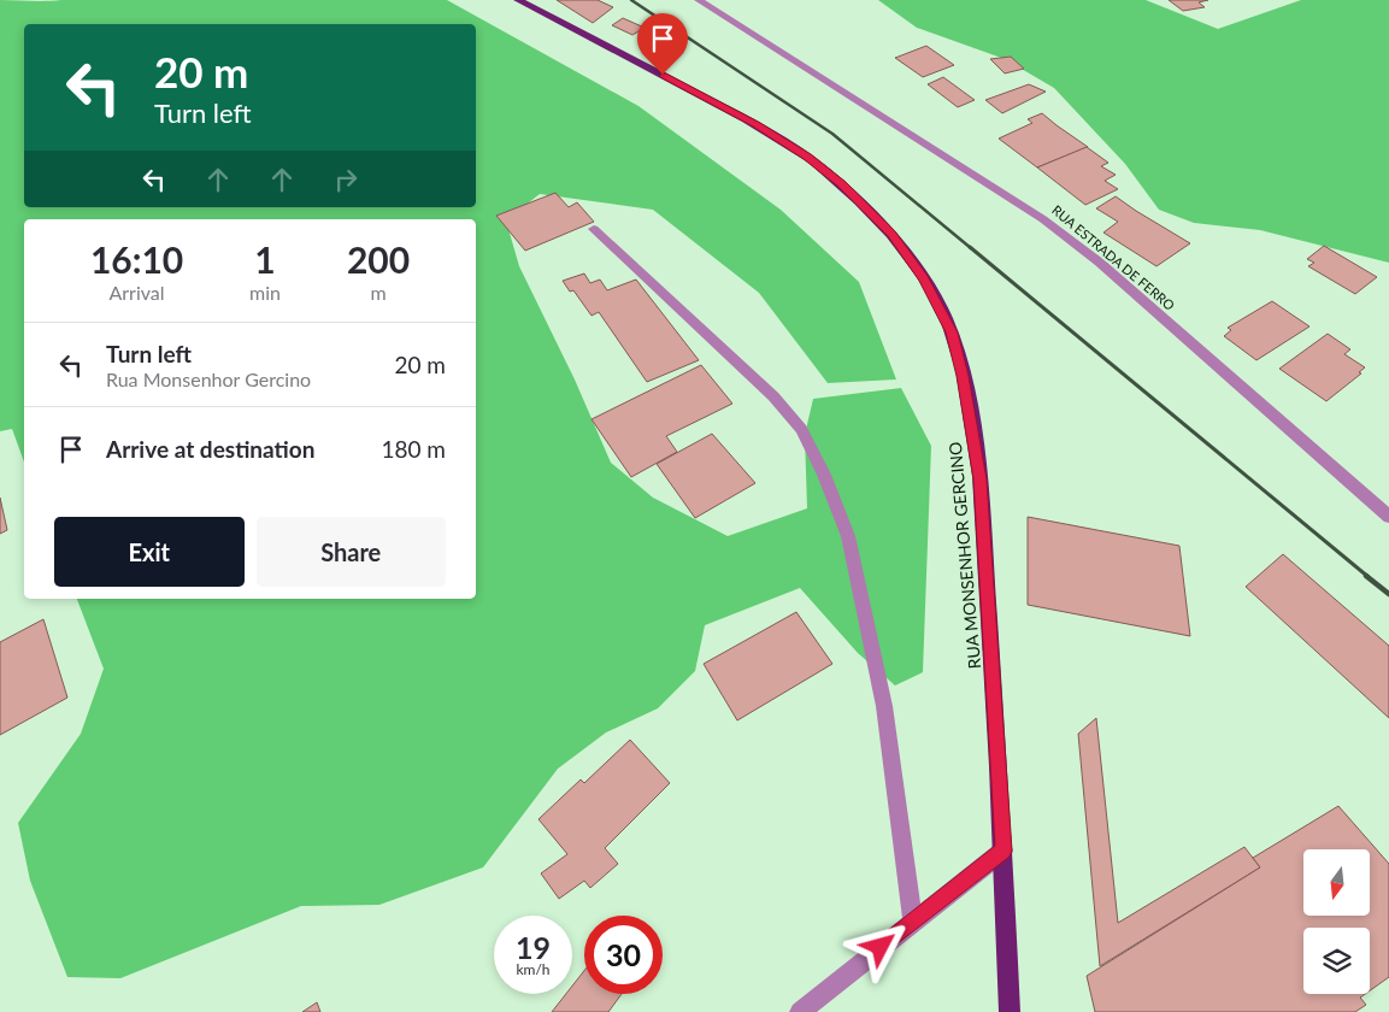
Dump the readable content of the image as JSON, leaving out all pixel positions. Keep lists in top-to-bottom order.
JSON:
{
  "streets": {
    "main road": ["RUA MONSENHOR GERCINO"],
    "street": ["RUA ESTRADA DE FERRO"]
  },
  "north": "bottom",
  "page": {
    "turn": ["20 m", "Turn left"],
    "eta": [
      "16:10",
      "Arrival",
      "1",
      "min",
      "200",
      "m"
    ],
    "list": [
      {
        "name": "Turn left",
        "note": "Rua Monsenhor Gercino",
        "value": "20 m"
      },
      {
        "name": "Arrive at destination",
        "value": "180 m"
      }
    ],
    "buttons": ["Exit", "Share"],
    "speed": "19 km/h",
    "limit": "30"
  }
}
